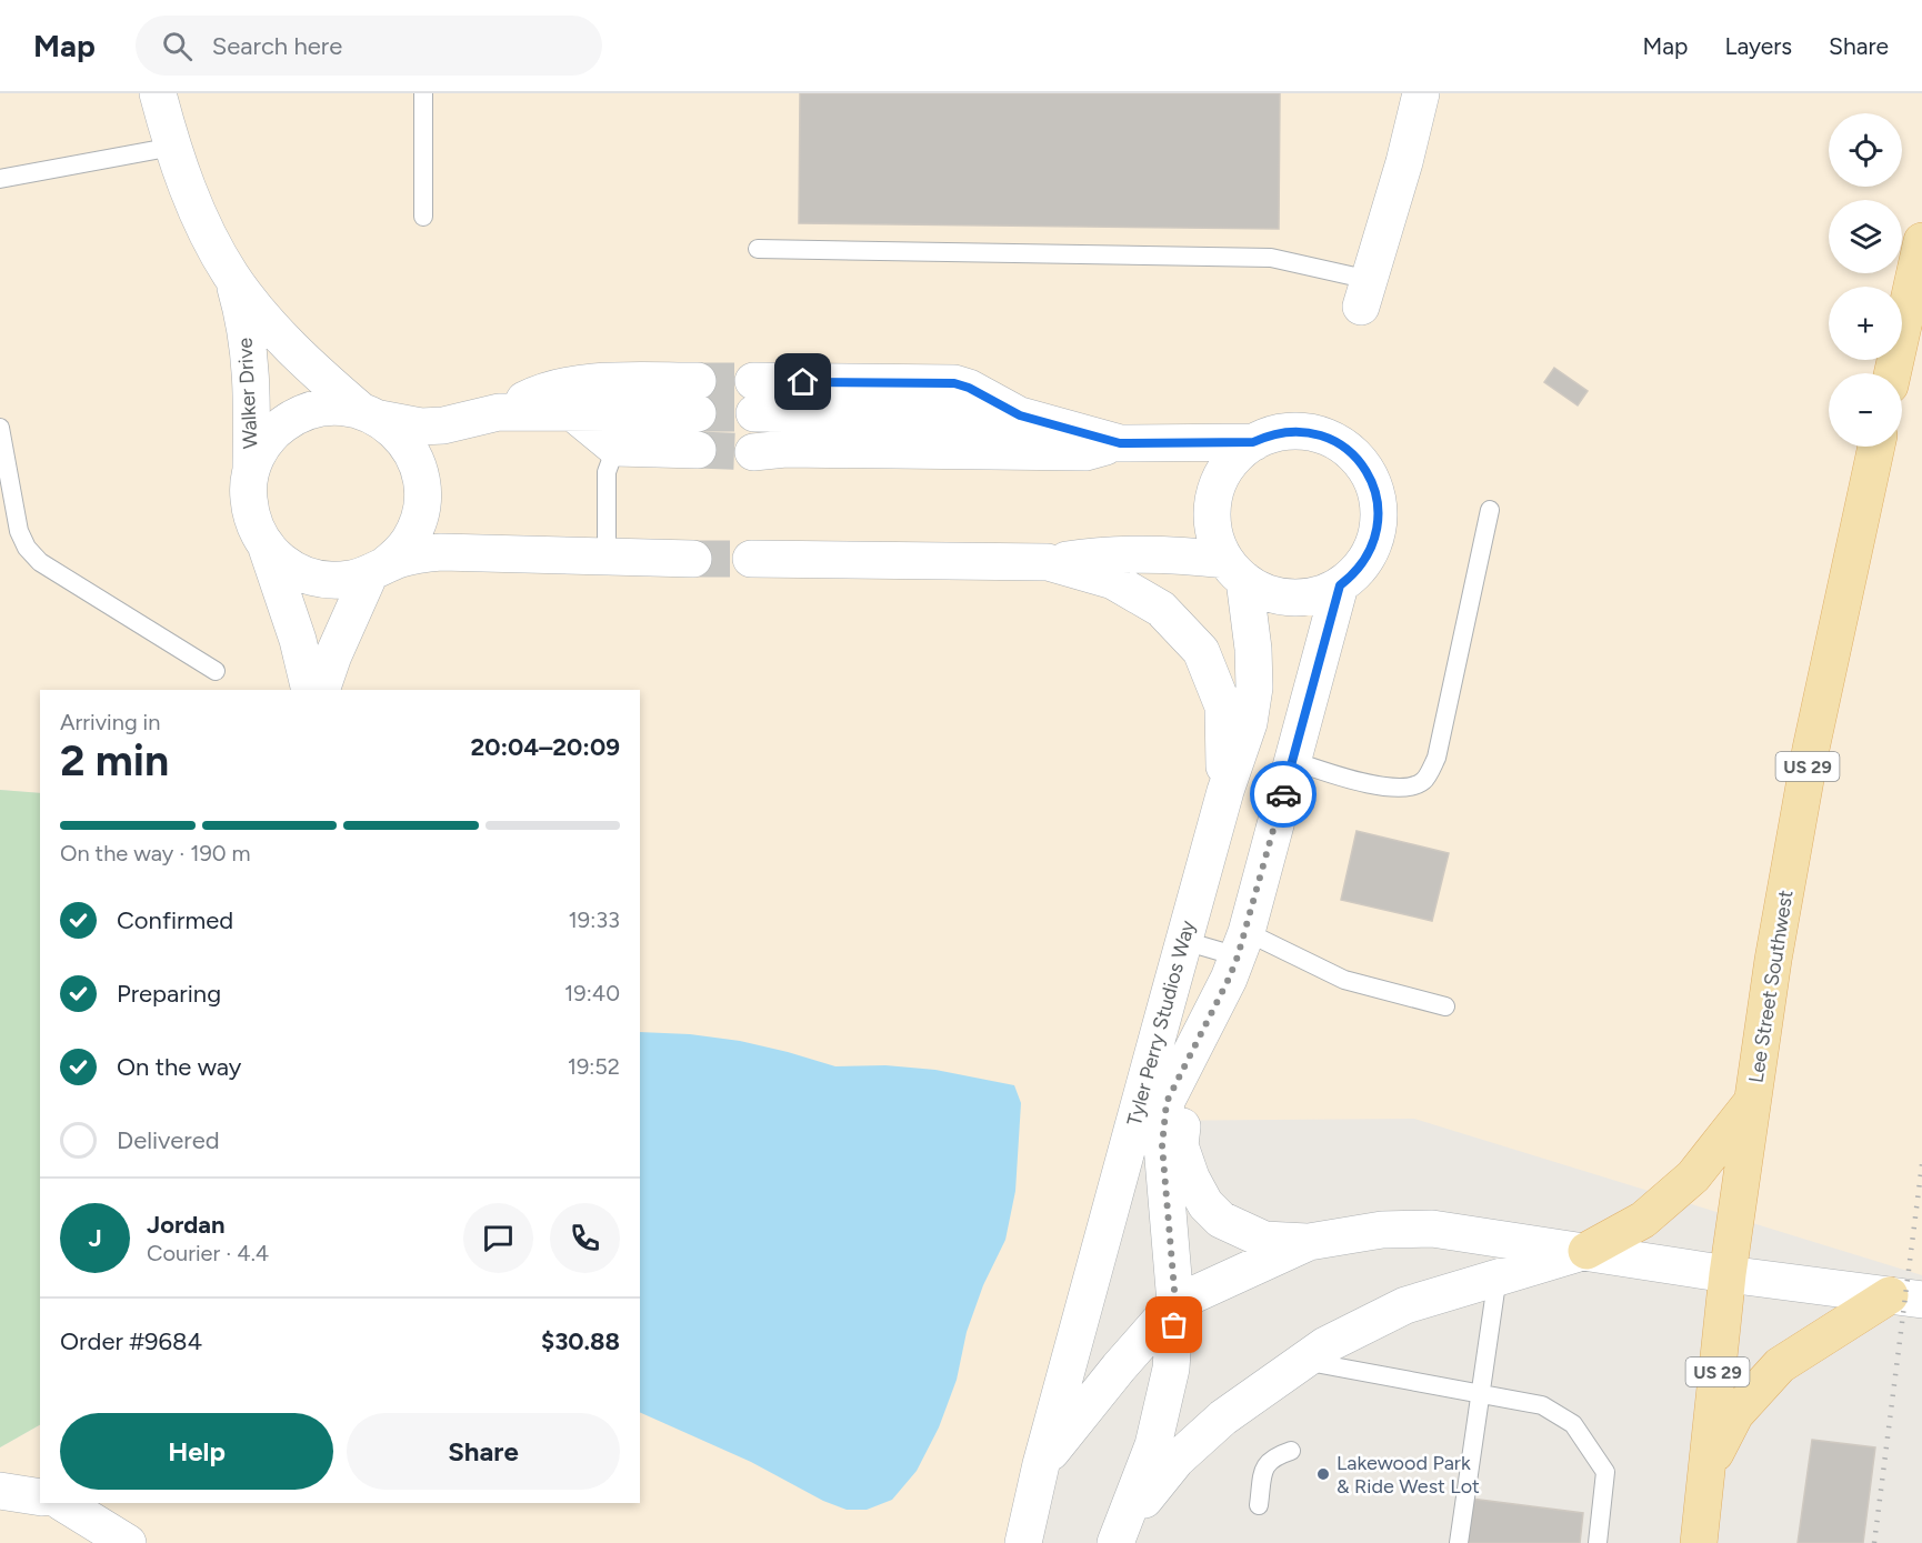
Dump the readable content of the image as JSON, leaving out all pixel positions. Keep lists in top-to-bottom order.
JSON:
{
  "streets": {
    "main road": ["US 29", "Lee Street Southwest"],
    "street": ["Walker Drive", "Tyler Perry Studios Way"]
  },
  "places": ["Lakewood Park & Ride West Lot"],
  "page": {
    "header": "Map",
    "search": "Search here",
    "nav": ["Map", "Layers", "Share"],
    "map_buttons": ["+", "−"],
    "heading": ["2 min", "Arriving in", "20:04–20:09"],
    "panel": [
      "Jordan",
      "Courier · 4.4",
      "Order #9684",
      "$30.88"
    ],
    "bar": "On the way · 190 m",
    "list": [
      ["Confirmed", "19:33"],
      ["Preparing", "19:40"],
      ["On the way", "19:52"],
      "Delivered"
    ],
    "round": "J",
    "buttons": ["Help", "Share"]
  }
}
